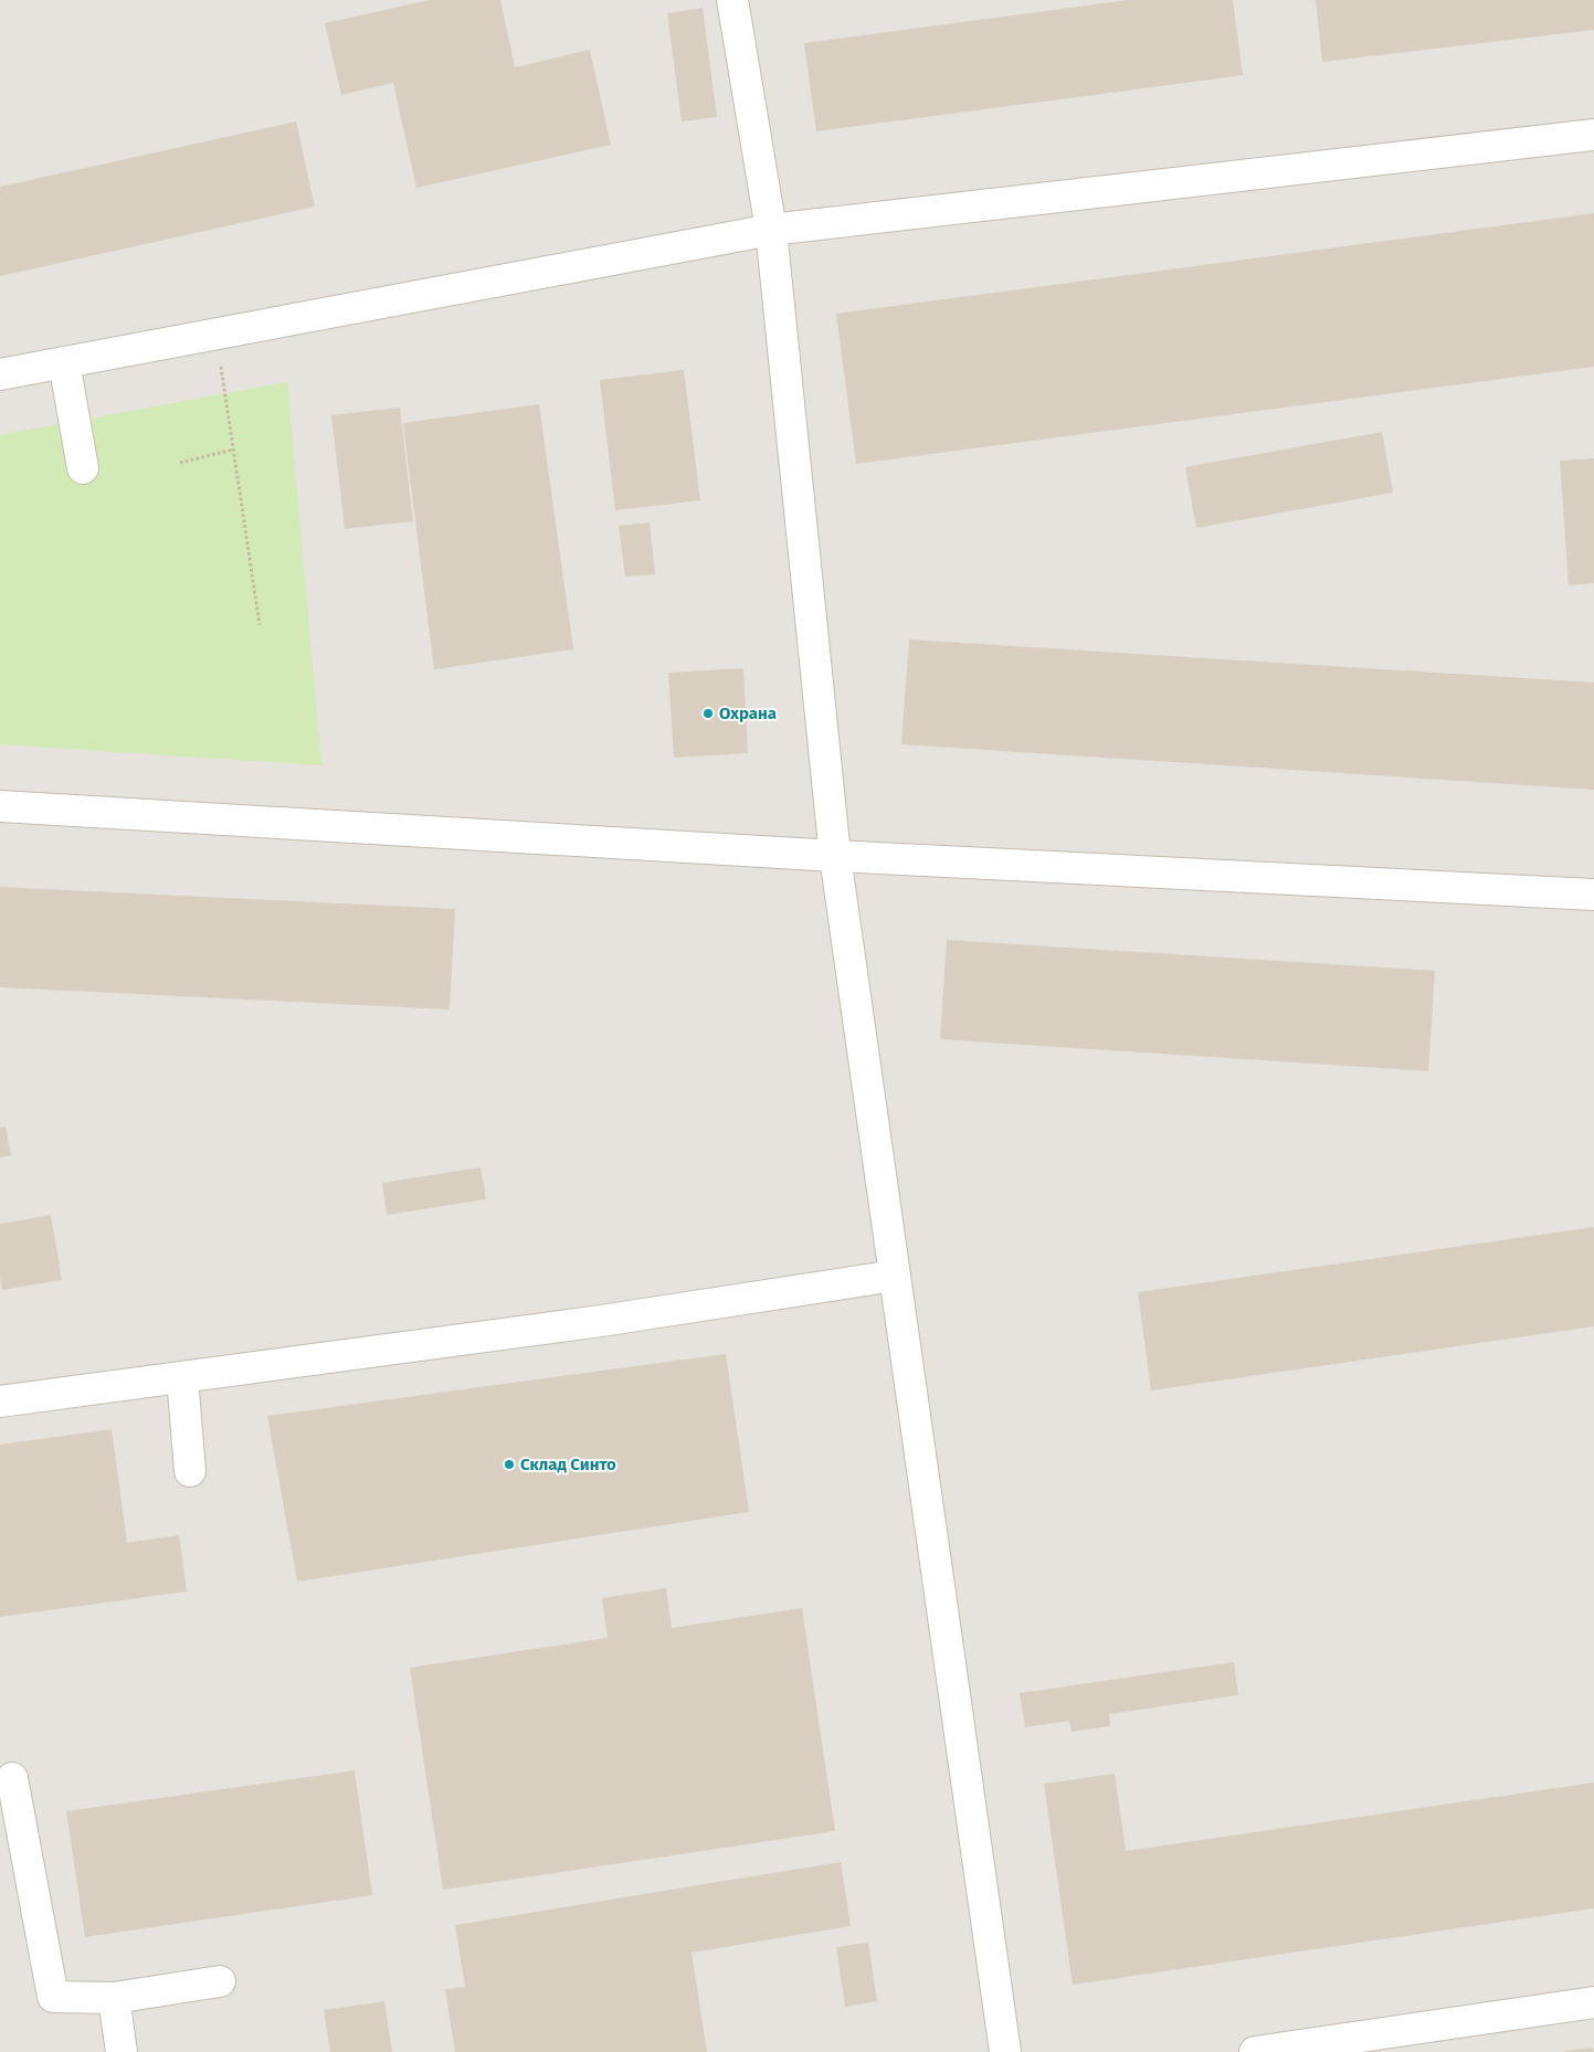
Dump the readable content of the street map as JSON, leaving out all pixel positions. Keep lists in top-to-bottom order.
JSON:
{
  "places": ["Охрана", "Склад Синто"]
}
